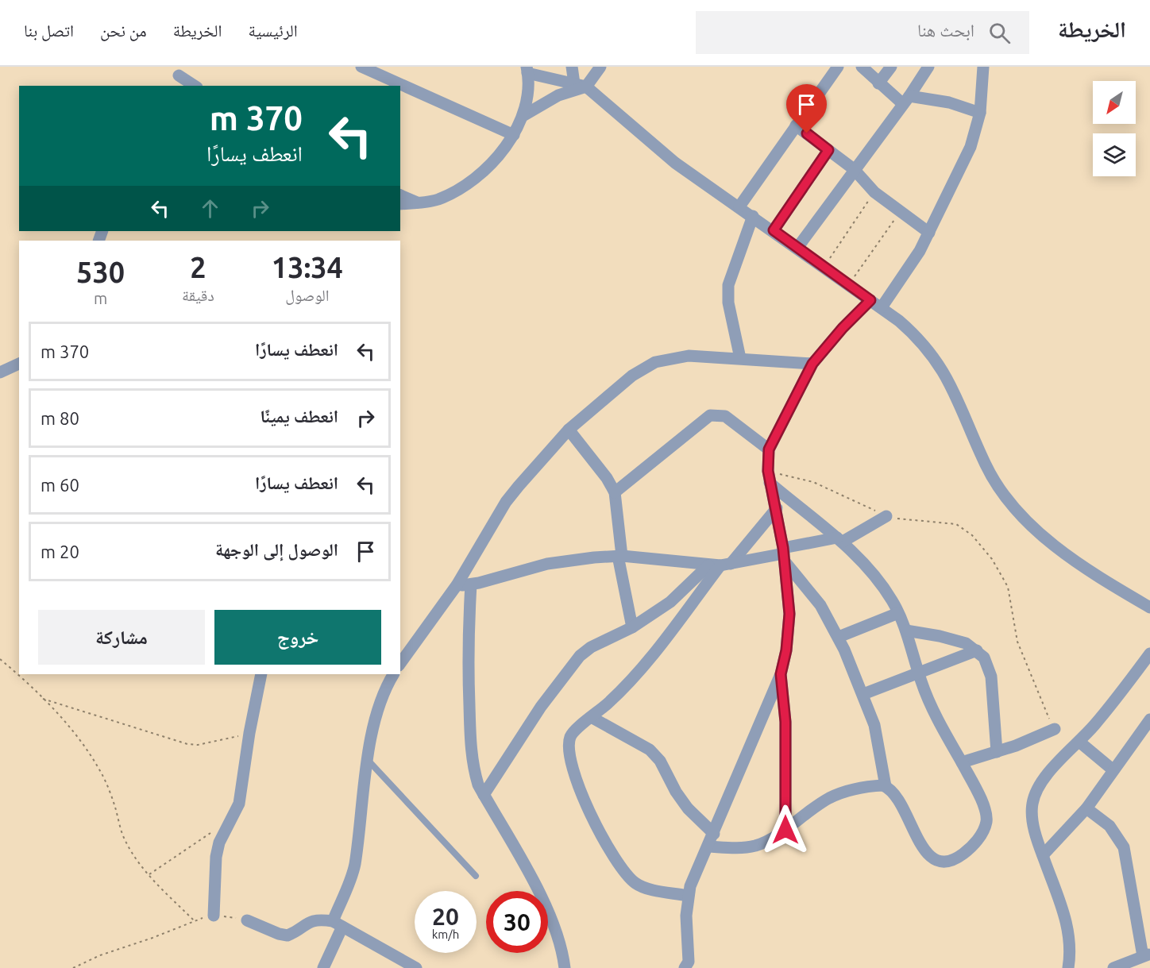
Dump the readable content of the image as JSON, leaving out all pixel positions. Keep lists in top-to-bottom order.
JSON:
{
  "north": "bottom left",
  "page": {
    "header": "الخريطة",
    "search": "ابحث هنا",
    "nav": [
      "الرئيسية",
      "الخريطة",
      "من نحن",
      "اتصل بنا"
    ],
    "turn": ["370 m", "انعطف يسارًا"],
    "eta": [
      "13:34",
      "الوصول",
      "2",
      "دقيقة",
      "530",
      "m"
    ],
    "list": [
      {
        "name": "انعطف يسارًا",
        "value": "370 m"
      },
      {
        "name": "انعطف يمينًا",
        "value": "80 m"
      },
      {
        "name": "انعطف يسارًا",
        "value": "60 m"
      },
      {
        "name": "الوصول إلى الوجهة",
        "value": "20 m"
      }
    ],
    "buttons": ["خروج", "مشاركة"],
    "speed": "20 km/h",
    "limit": "30"
  }
}
